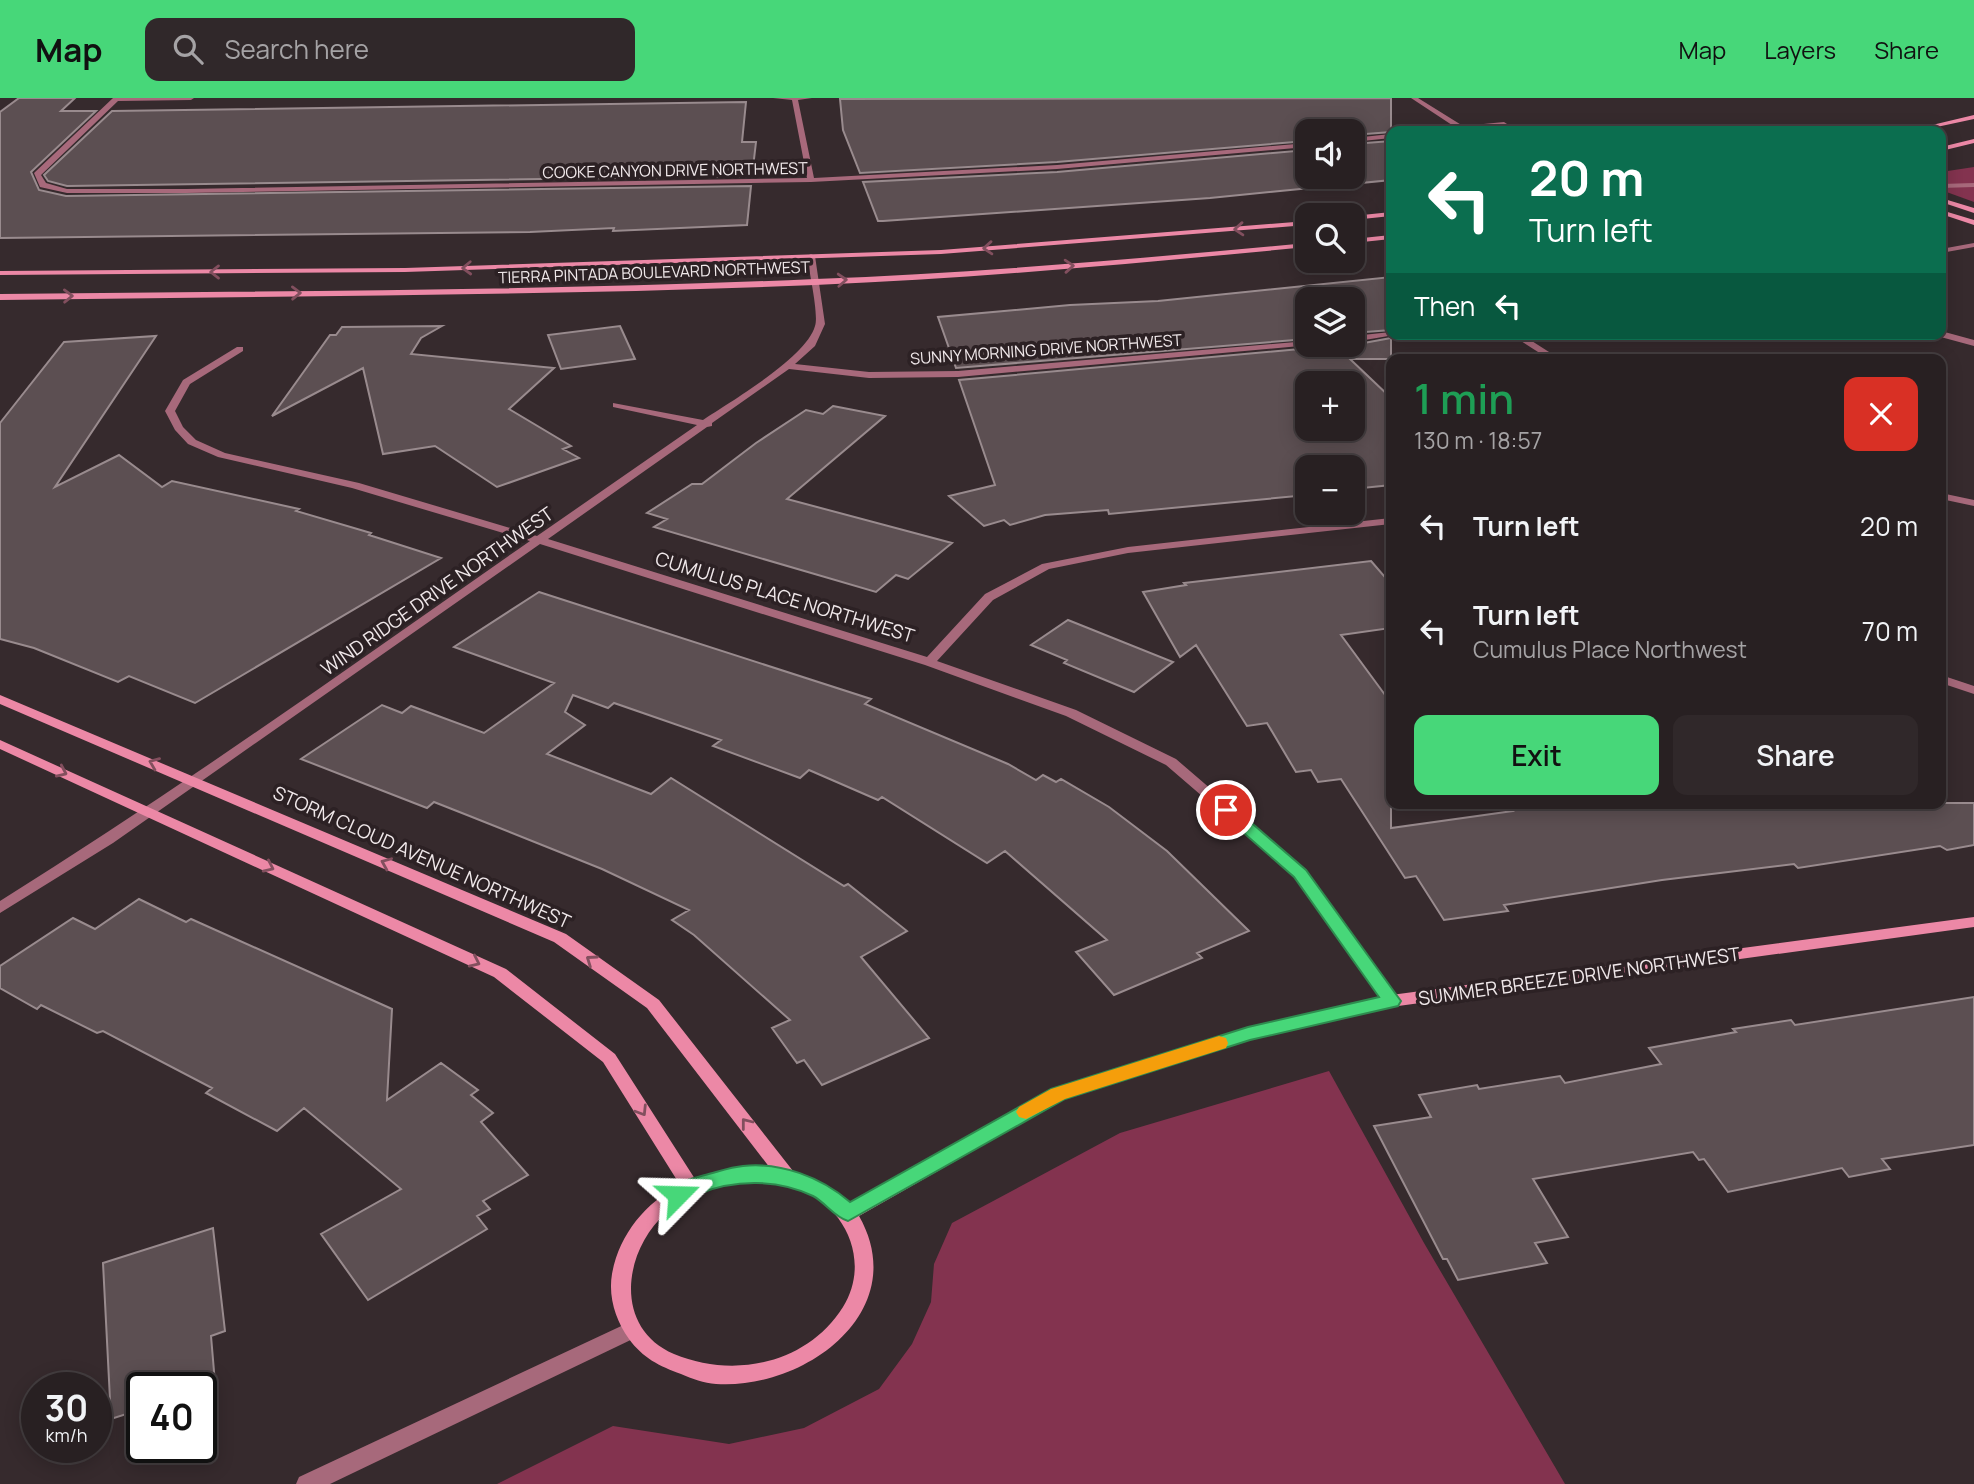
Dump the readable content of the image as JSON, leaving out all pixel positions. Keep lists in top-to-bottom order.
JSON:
{
  "streets": {
    "main road": ["TIERRA PINTADA BOULEVARD NORTHWEST", "STORM CLOUD AVENUE NORTHWEST", "SUMMER BREEZE DRIVE NORTHWEST"],
    "street": [
      "COOKE CANYON DRIVE NORTHWEST",
      "SUNNY MORNING DRIVE NORTHWEST",
      "WIND RIDGE DRIVE NORTHWEST",
      "CUMULUS PLACE NORTHWEST"
    ]
  },
  "crossings": [
    ["TIERRA PINTADA BOULEVARD NORTHWEST", "WIND RIDGE DRIVE NORTHWEST"],
    ["SUNNY MORNING DRIVE NORTHWEST", "WIND RIDGE DRIVE NORTHWEST"],
    ["WIND RIDGE DRIVE NORTHWEST", "CUMULUS PLACE NORTHWEST"],
    ["WIND RIDGE DRIVE NORTHWEST", "STORM CLOUD AVENUE NORTHWEST"],
    ["CUMULUS PLACE NORTHWEST", "SUMMER BREEZE DRIVE NORTHWEST"],
    ["STORM CLOUD AVENUE NORTHWEST", "SUMMER BREEZE DRIVE NORTHWEST"]
  ],
  "page": {
    "header": "Map",
    "search": "Search here",
    "nav": ["Map", "Layers", "Share"],
    "map_buttons": ["+", "−"],
    "turn": ["20 m", "Turn left"],
    "then": "Then",
    "heading": ["1 min", "130 m · 18:57"],
    "list": [
      {
        "name": "Turn left",
        "value": "20 m"
      },
      {
        "name": "Turn left",
        "note": "Cumulus Place Northwest",
        "value": "70 m"
      }
    ],
    "buttons": ["Exit", "Share"],
    "speed": "30 km/h",
    "limit": "40"
  }
}
